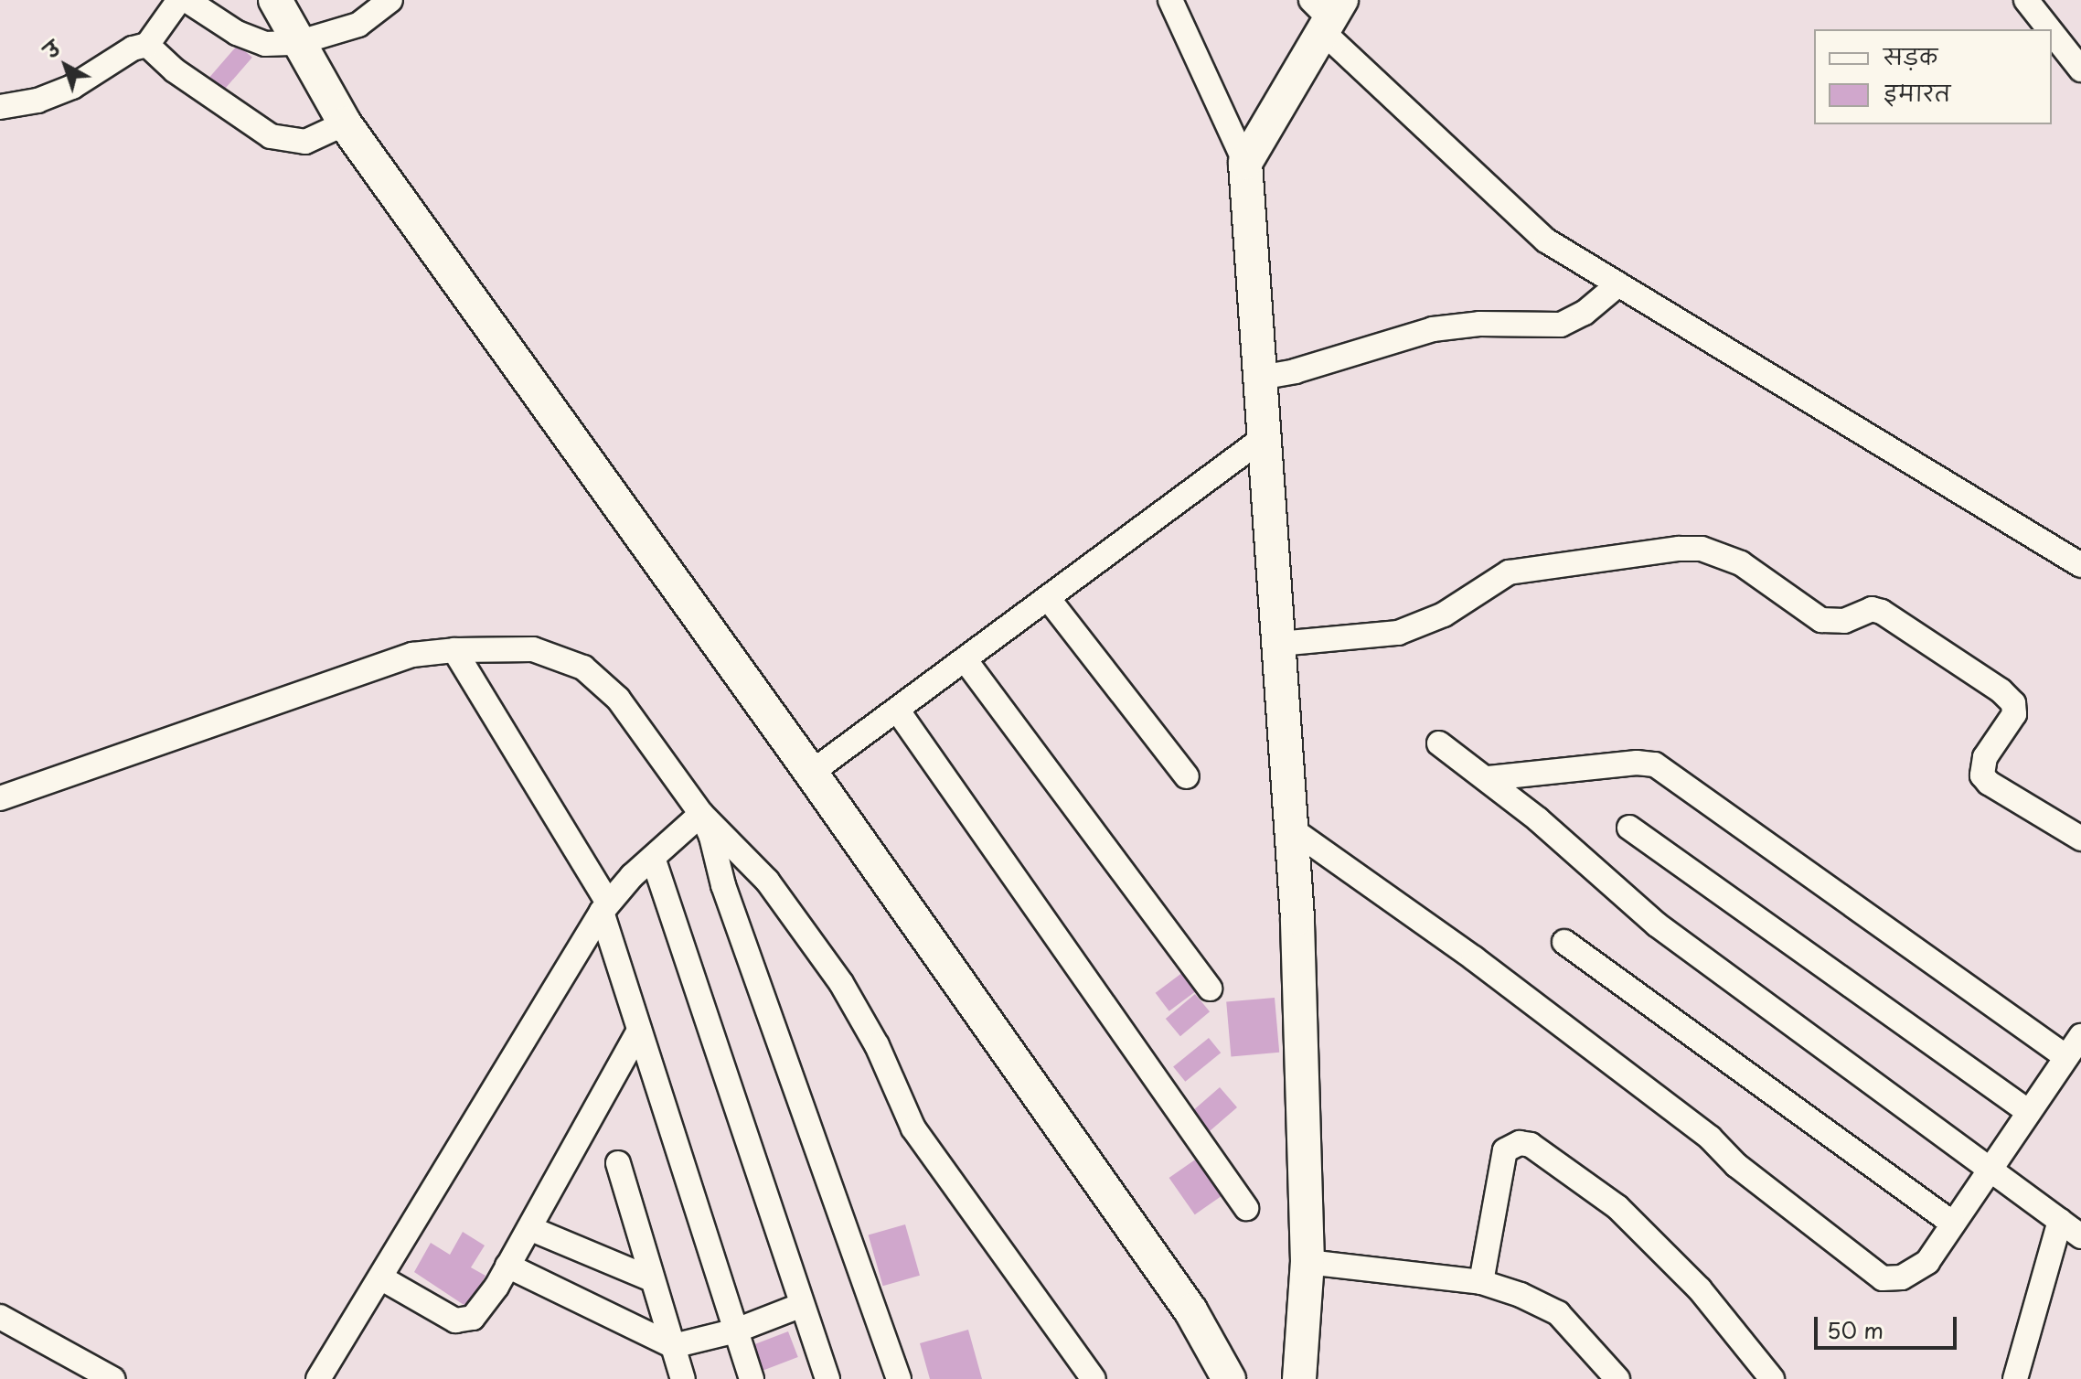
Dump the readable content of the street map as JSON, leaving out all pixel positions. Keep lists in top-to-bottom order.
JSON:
{
  "legend": ["सड़क", "इमारत"],
  "scale_bar": "50 m",
  "north": "top left"
}
